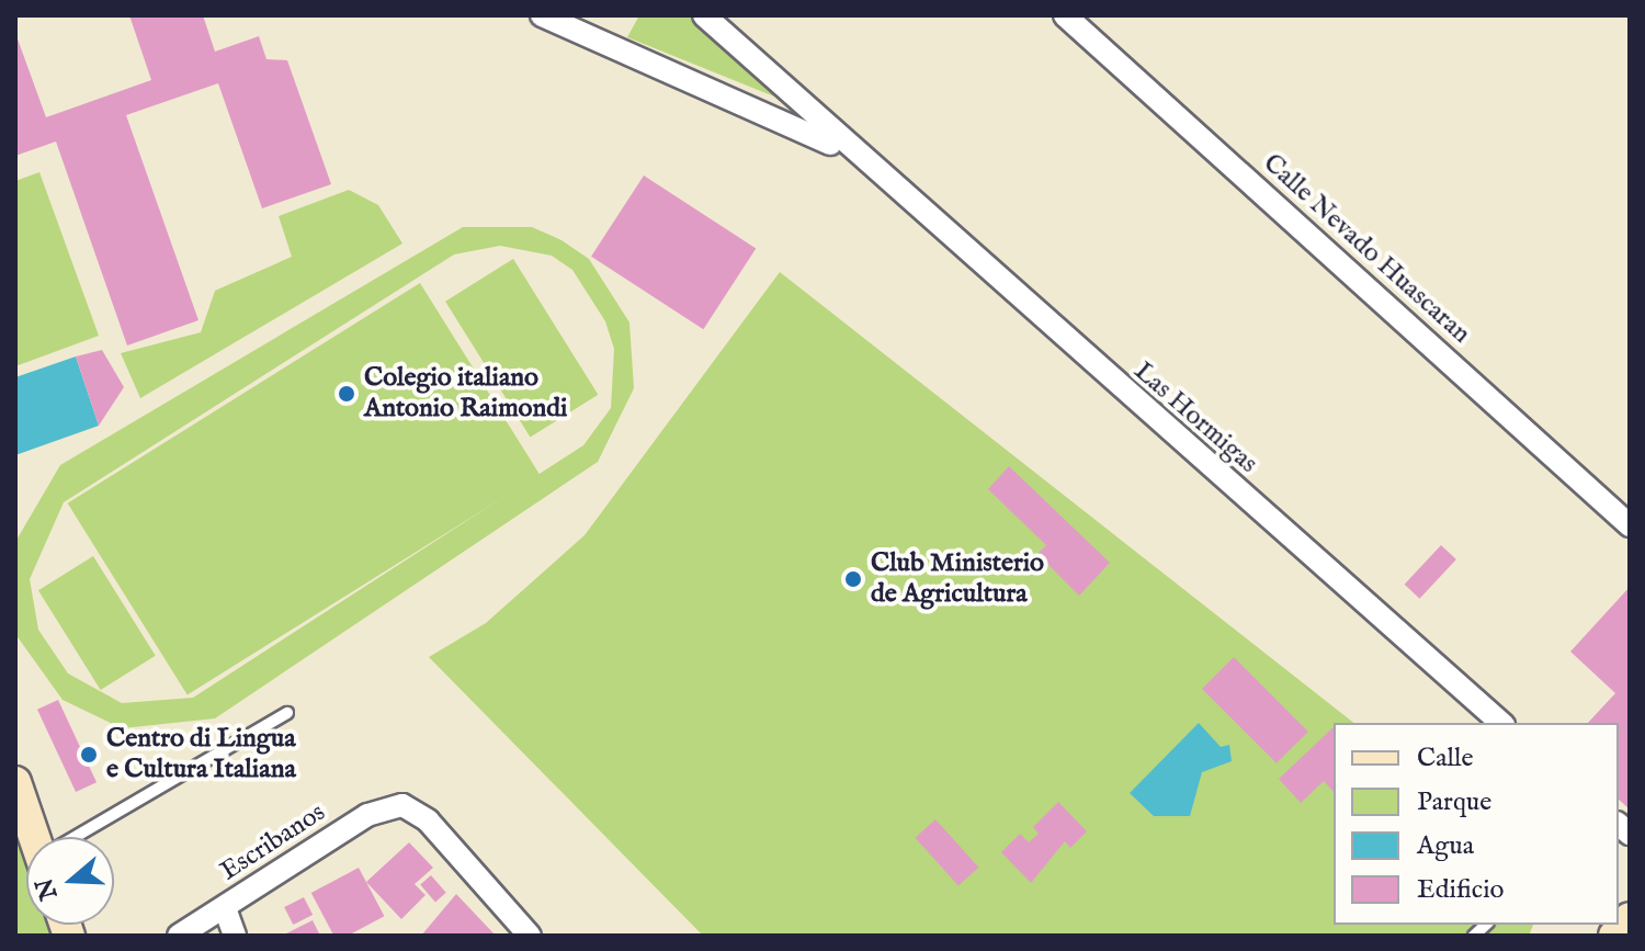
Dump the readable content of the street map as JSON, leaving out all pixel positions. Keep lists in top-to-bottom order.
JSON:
{
  "streets": {
    "street": ["Calle Nevado Huascaran", "Las Hormigas", "Escribanos"]
  },
  "places": ["Colegio italiano Antonio Raimondi", "Club Ministerio de Agricultura", "Centro di Lingua e Cultura Italiana"],
  "legend": [
    "Calle",
    "Parque",
    "Agua",
    "Edificio"
  ],
  "north": "left"
}
